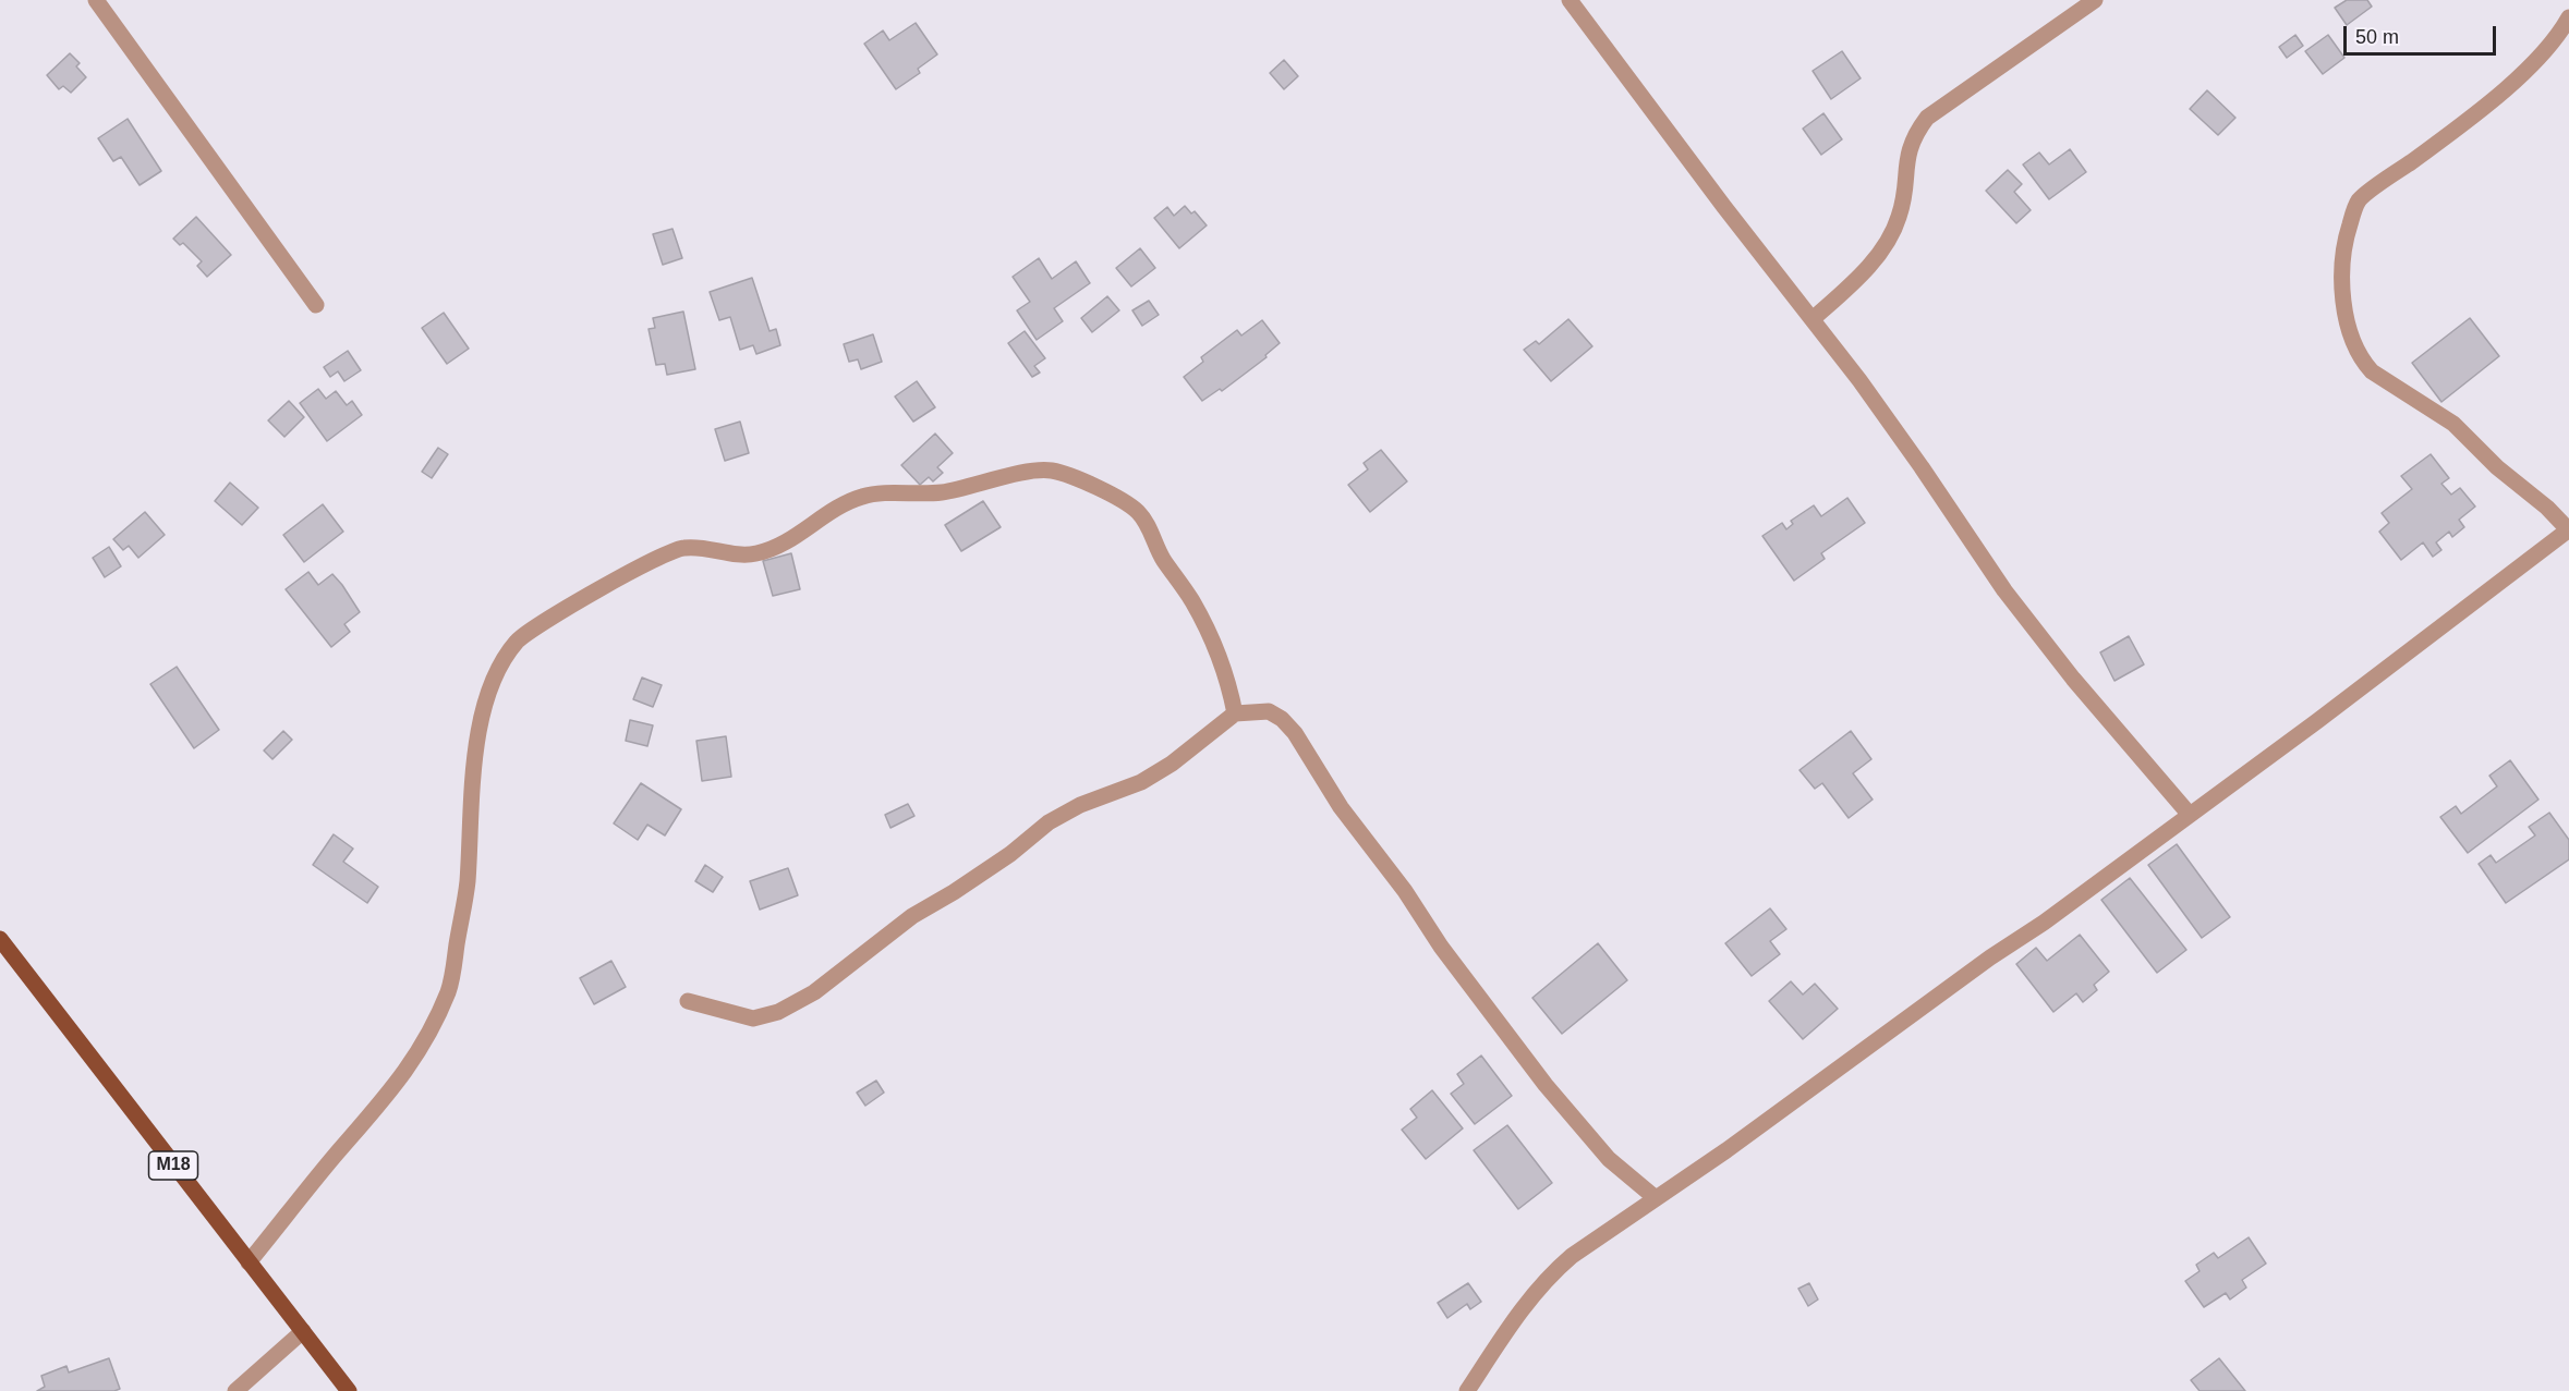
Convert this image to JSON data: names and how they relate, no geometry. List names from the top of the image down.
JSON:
{
  "streets": {
    "main road": ["M18"]
  },
  "scale_bar": "50 m"
}
